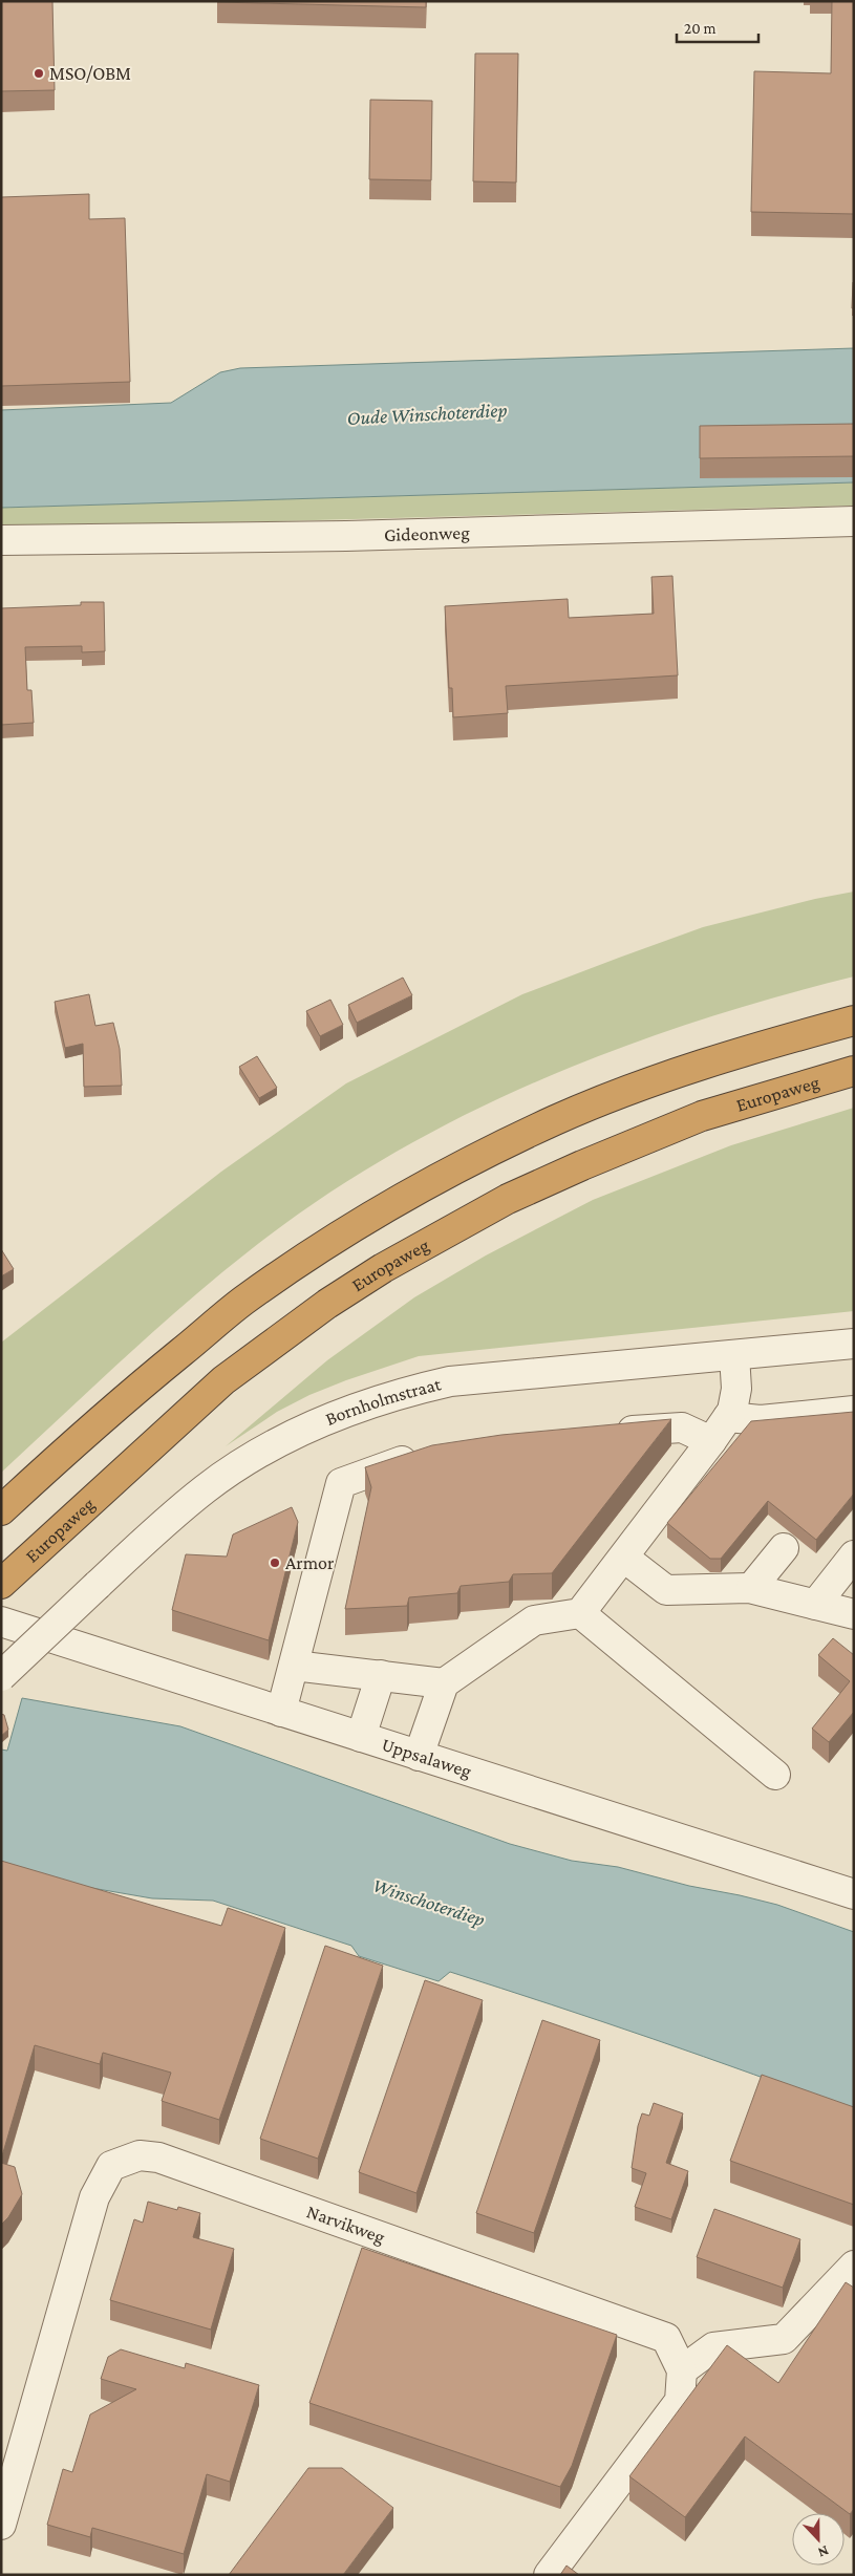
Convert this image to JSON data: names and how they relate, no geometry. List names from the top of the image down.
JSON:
{
  "streets": {
    "highway": ["Europaweg"],
    "street": [
      "Gideonweg",
      "Bornholmstraat",
      "Uppsalaweg",
      "Narvikweg"
    ]
  },
  "water": ["Oude Winschoterdiep", "Winschoterdiep"],
  "places": ["MSO/OBM", "Armor"],
  "scale_bar": "20 m",
  "north": "bottom"
}
